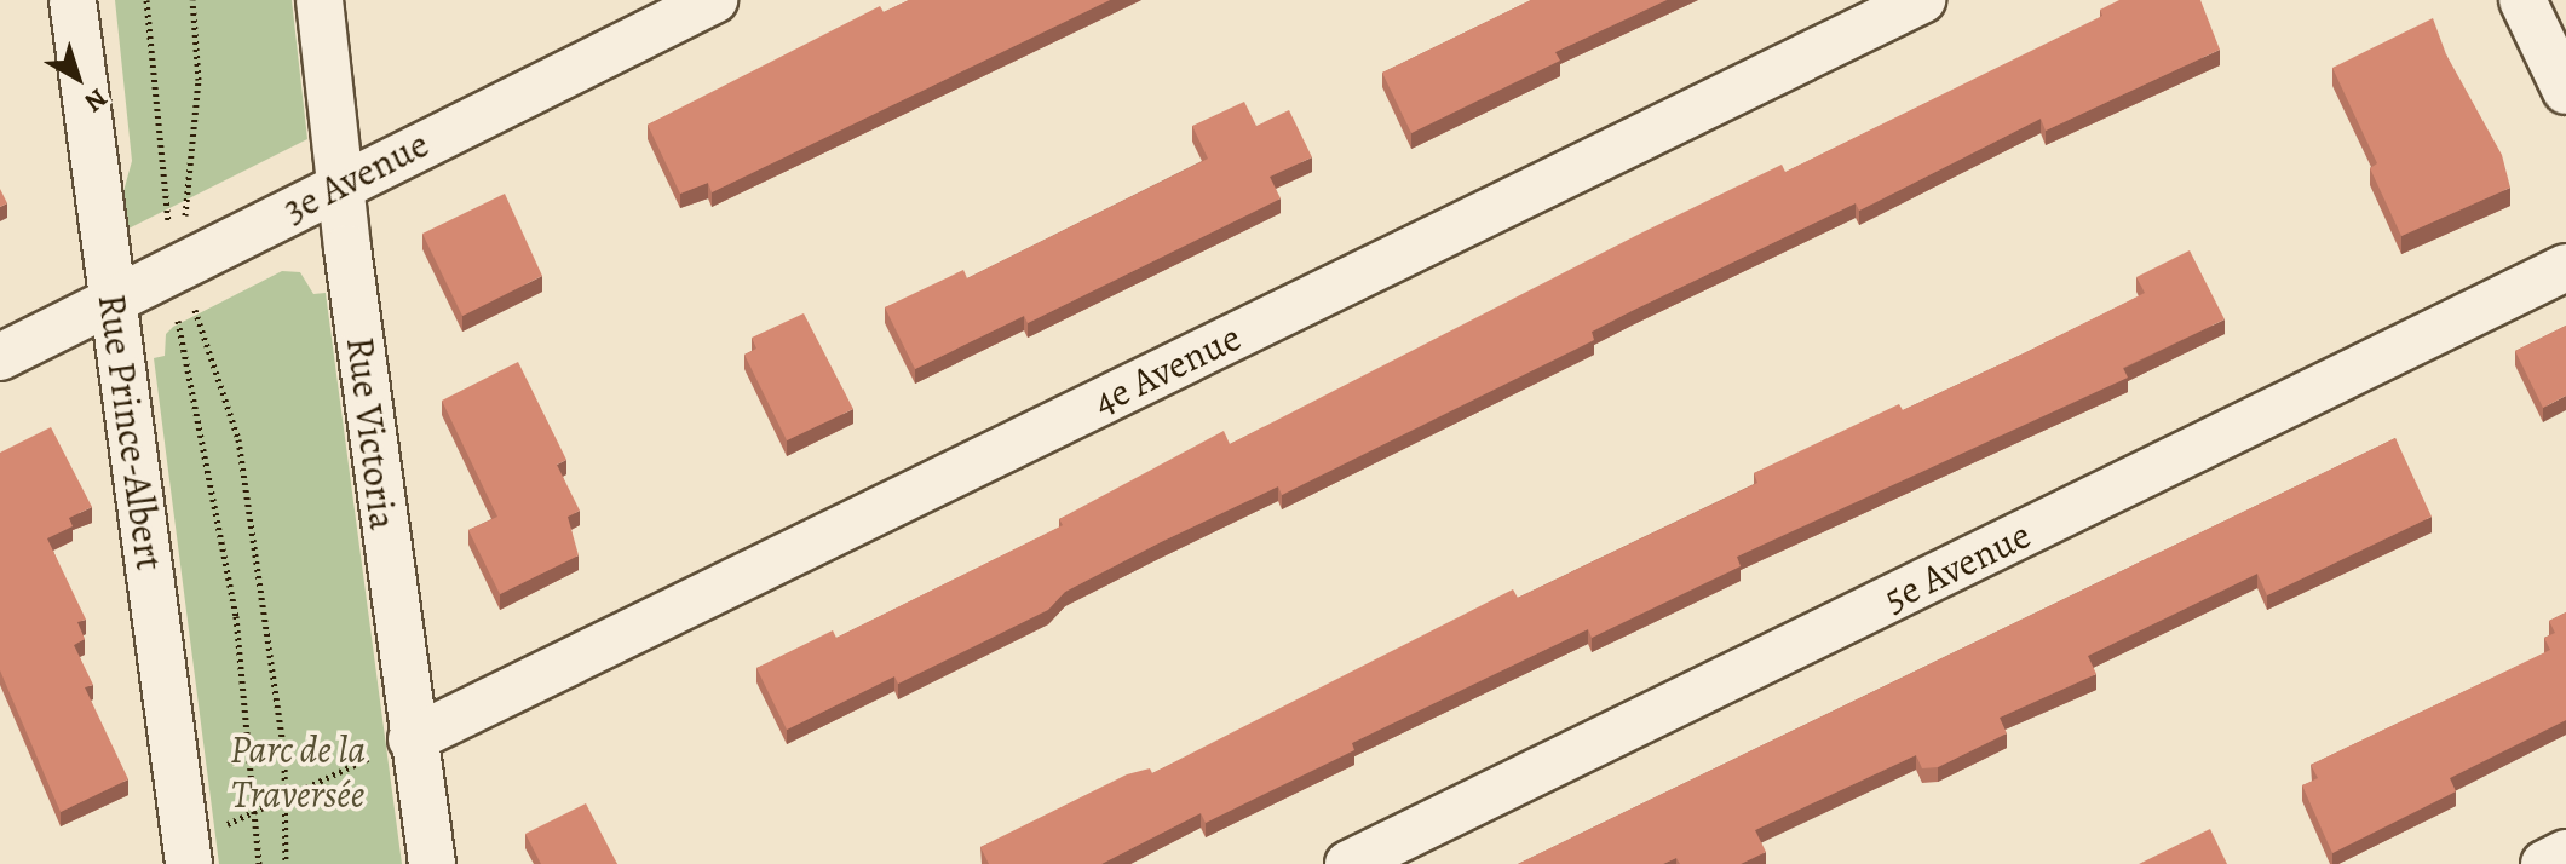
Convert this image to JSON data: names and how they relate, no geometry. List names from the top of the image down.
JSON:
{
  "streets": {
    "street": [
      "3e Avenue",
      "4e Avenue",
      "Rue Prince-Albert",
      "Rue Victoria",
      "5e Avenue"
    ]
  },
  "crossings": [
    ["3e Avenue", "Rue Prince-Albert"],
    ["3e Avenue", "Rue Victoria"],
    ["4e Avenue", "Rue Victoria"]
  ],
  "parks": ["Parc de la Traversée"],
  "north": "bottom right"
}
